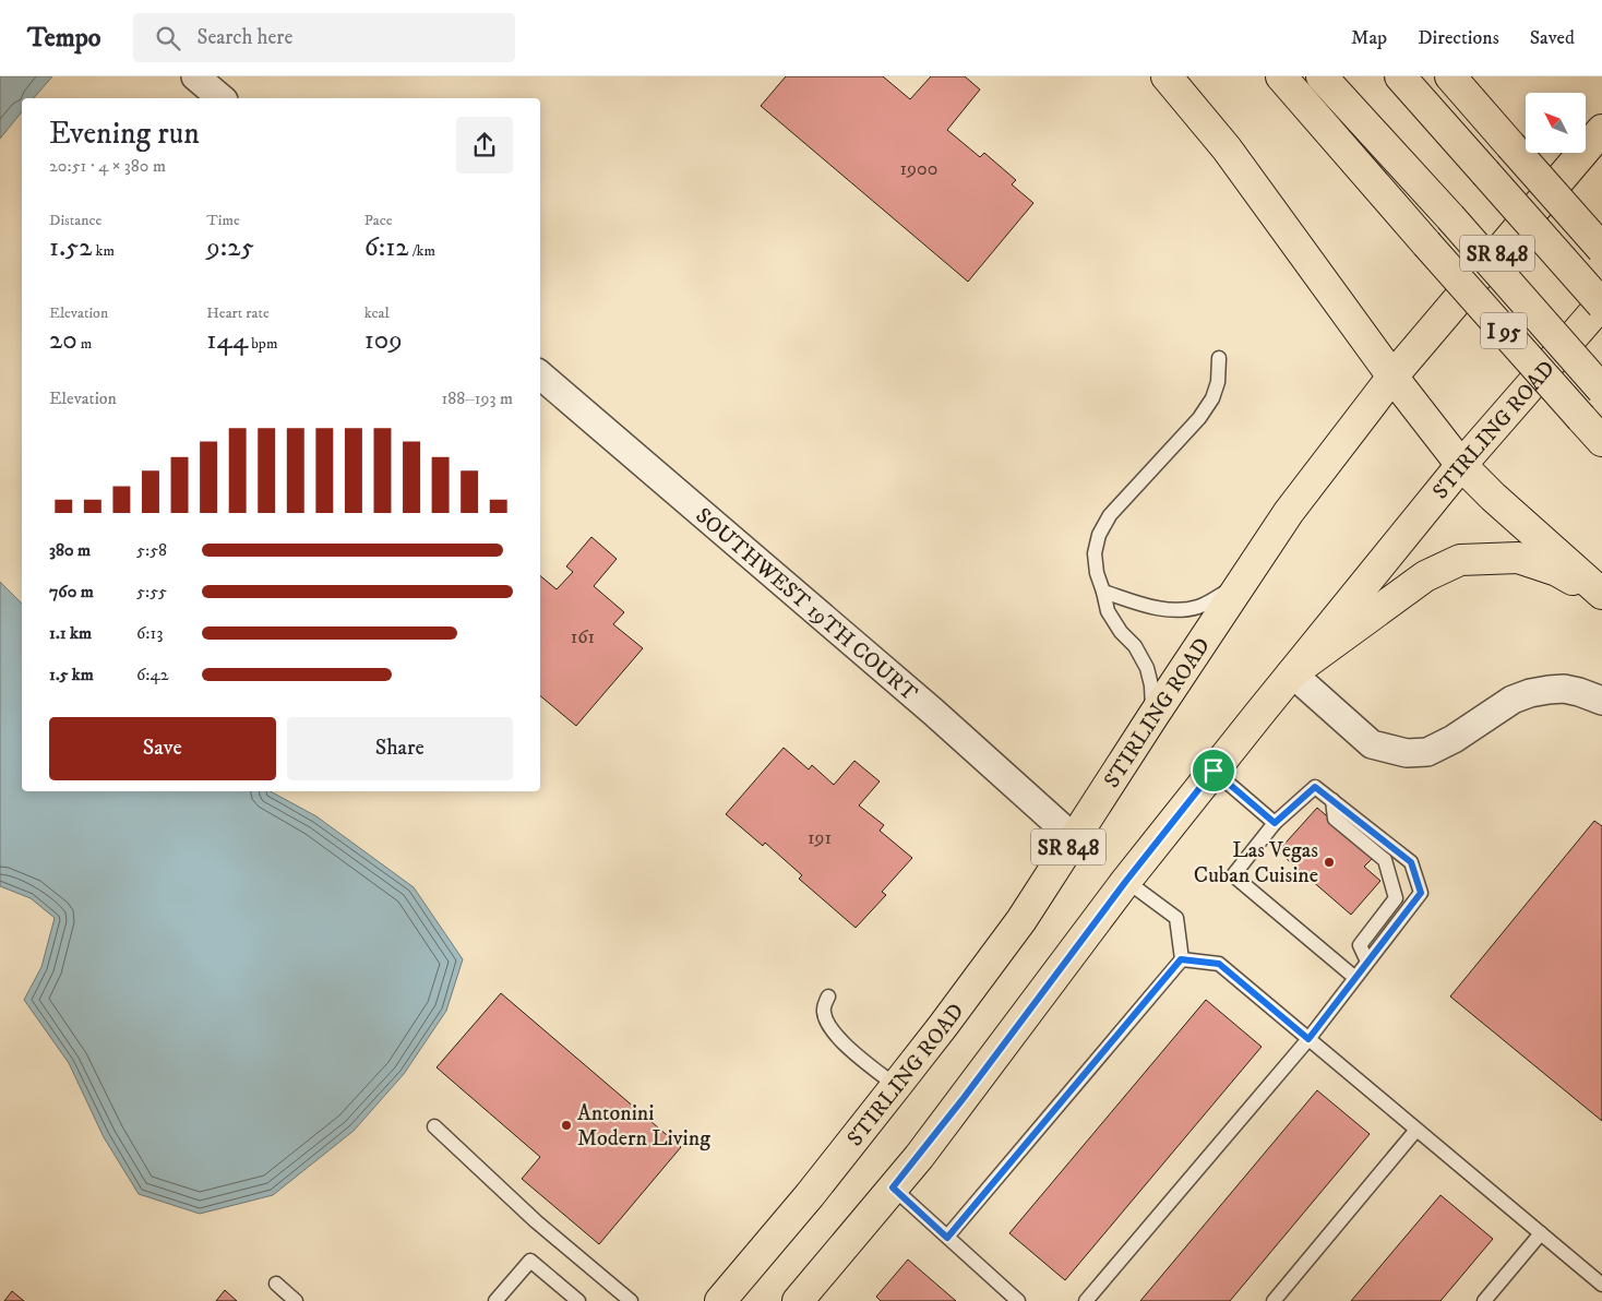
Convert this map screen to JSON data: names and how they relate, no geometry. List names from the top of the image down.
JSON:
{
  "streets": {
    "main road": ["SR 848", "I 95", "STIRLING ROAD"],
    "street": ["SOUTHWEST 19TH COURT"]
  },
  "crossings": [
    ["STIRLING ROAD", "SOUTHWEST 19TH COURT"]
  ],
  "places": ["Las Vegas Cuban Cuisine", "Antonini Modern Living"],
  "house_numbers": ["1900", "161", "191"],
  "north": "top left",
  "page": {
    "header": "Tempo",
    "search": "Search here",
    "nav": ["Map", "Directions", "Saved"],
    "heading": ["Evening run", "20:51 · 4 × 380 m"],
    "stats": [
      ["Distance", "1.52 km"],
      ["Time", "9:25"],
      ["Pace", "6:12 /km"],
      ["Elevation", "20 m"],
      ["Heart rate", "144 bpm"],
      ["kcal", "109"]
    ],
    "chart": ["Elevation", "188–193 m"],
    "list": [
      {
        "name": "380 m",
        "note": "5:58"
      },
      {
        "name": "760 m",
        "note": "5:55"
      },
      {
        "name": "1.1 km",
        "note": "6:13"
      },
      {
        "name": "1.5 km",
        "note": "6:42"
      }
    ],
    "buttons": ["Save", "Share"]
  }
}
